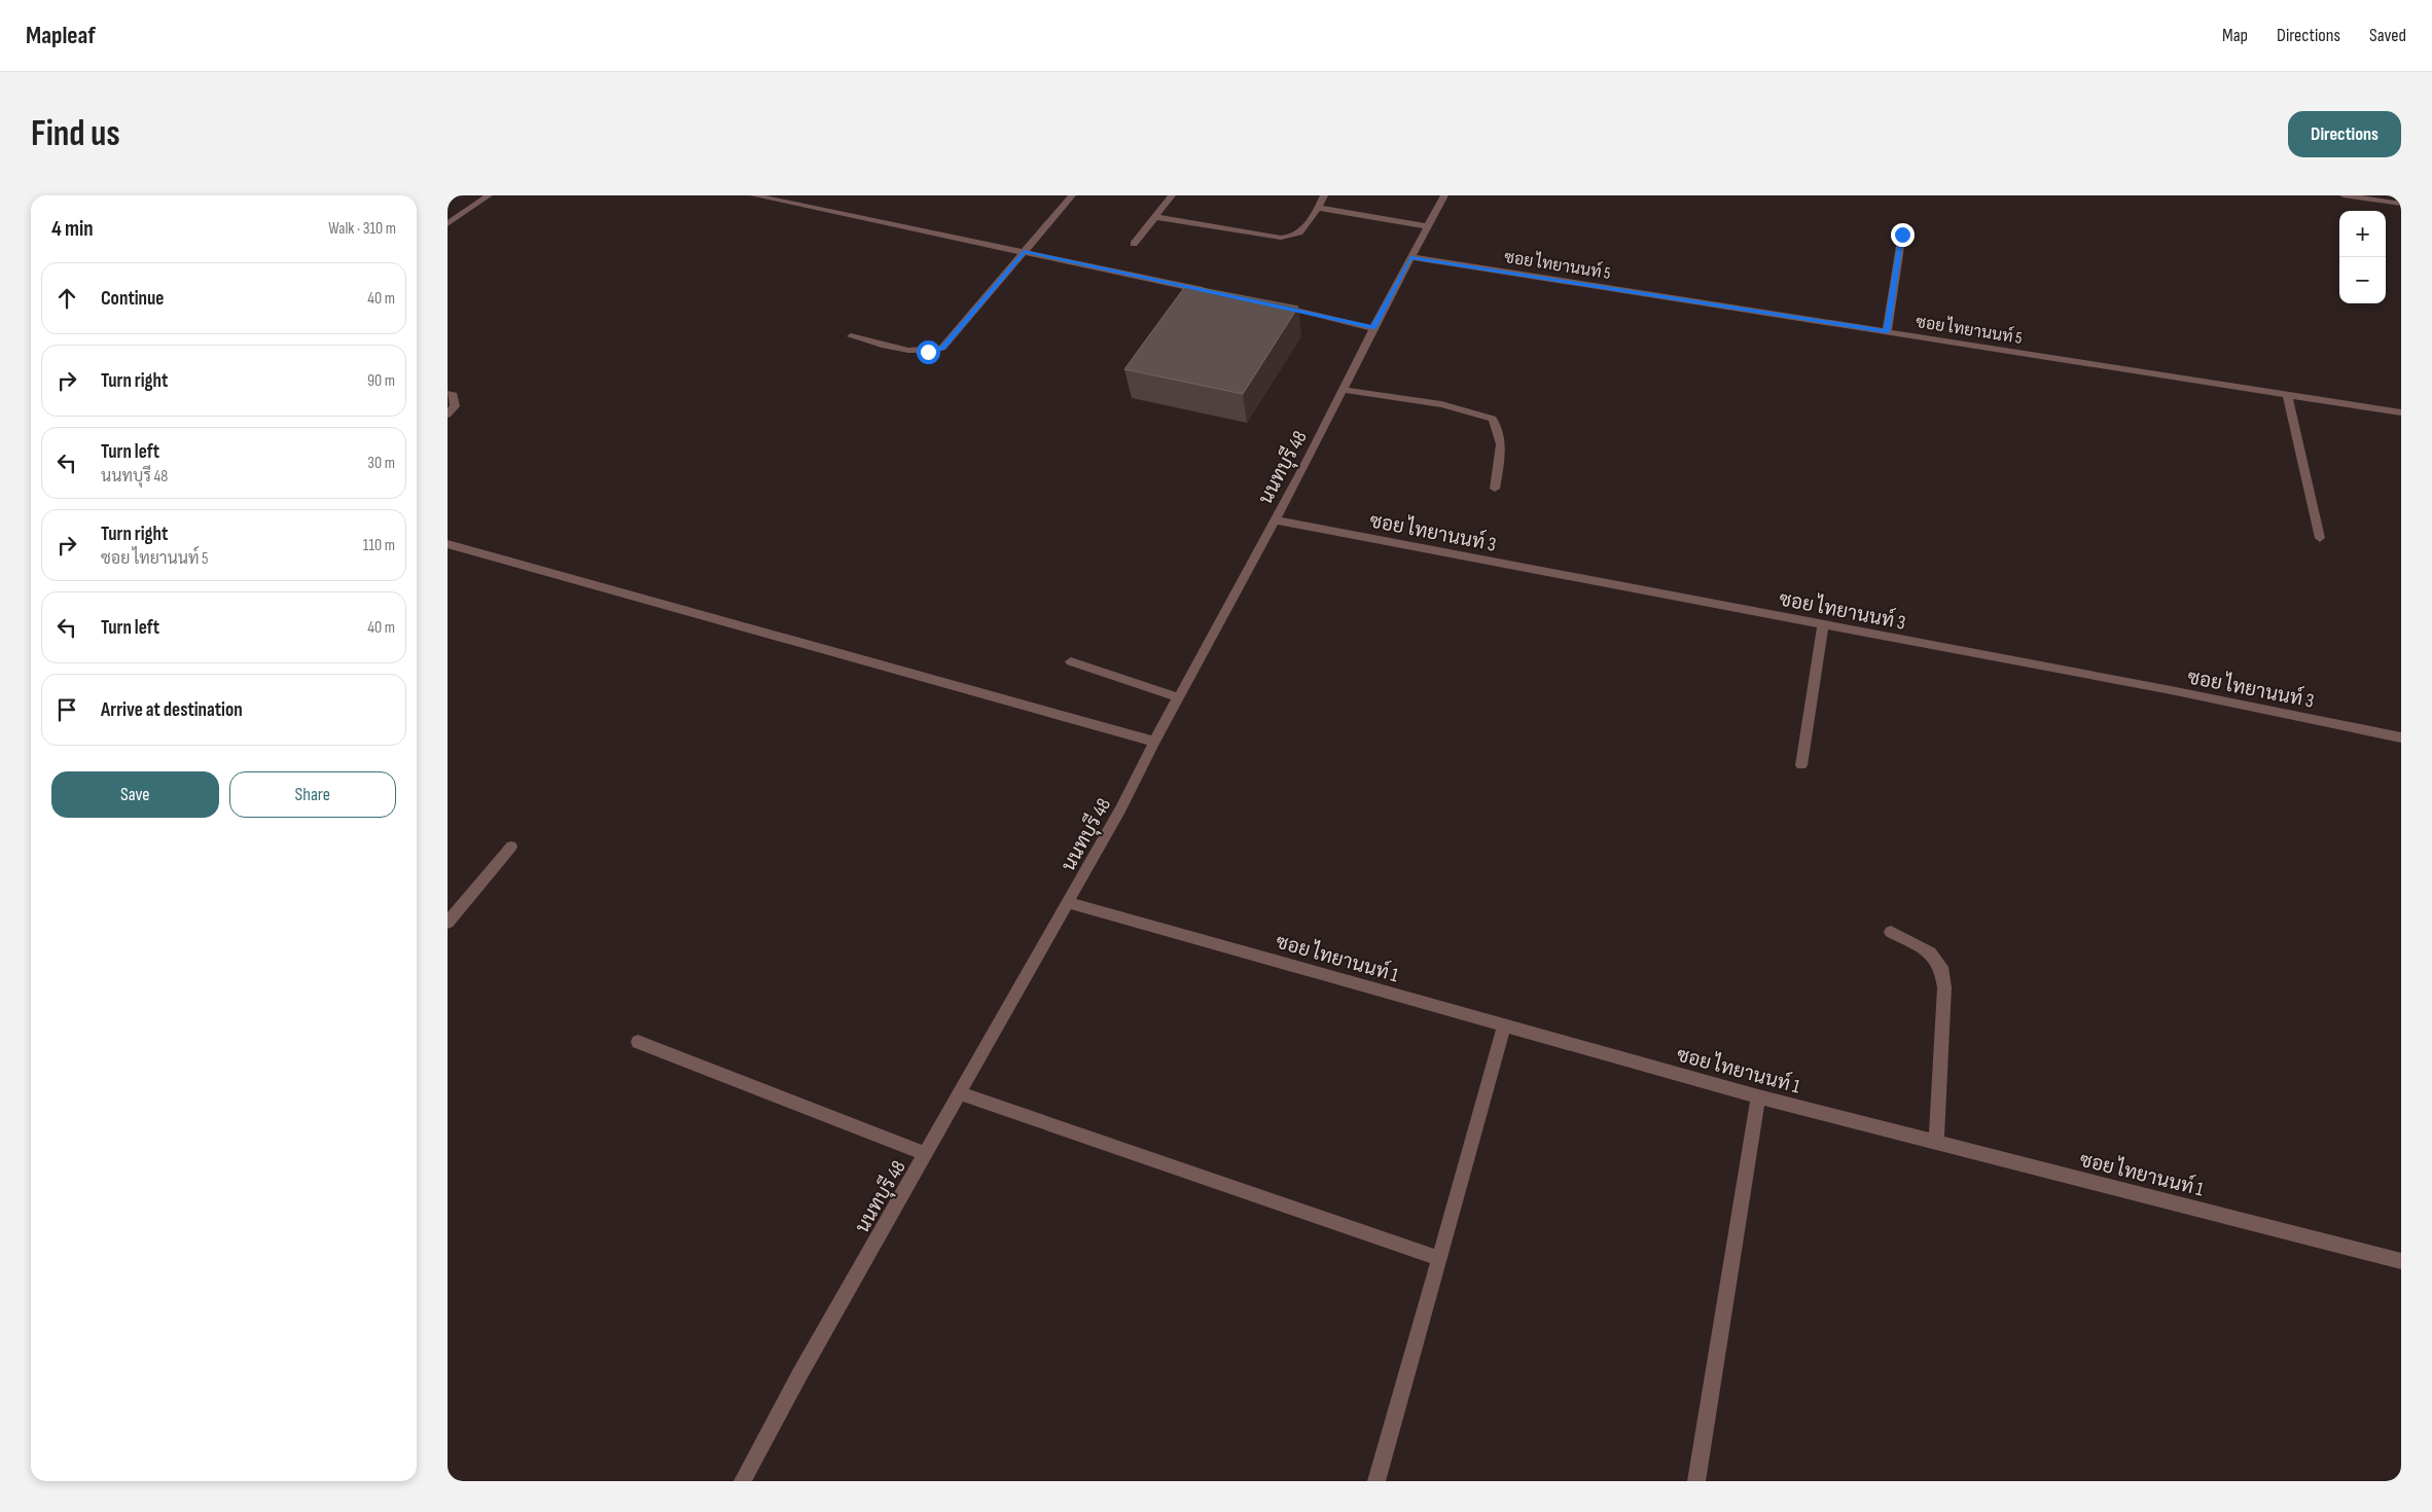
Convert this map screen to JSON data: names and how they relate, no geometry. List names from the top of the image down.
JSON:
{
  "streets": {
    "street": [
      "ซอย ไทยานนท์ 5",
      "นนทบุรี 48",
      "ซอย ไทยานนท์ 3",
      "ซอย ไทยานนท์ 1"
    ]
  },
  "crossings": [
    ["ซอย ไทยานนท์ 5", "นนทบุรี 48"],
    ["นนทบุรี 48", "ซอย ไทยานนท์ 3"],
    ["นนทบุรี 48", "ซอย ไทยานนท์ 1"]
  ],
  "page": {
    "header": "Mapleaf",
    "nav": ["Map", "Directions", "Saved"],
    "buttons": [
      "Directions",
      ["Save", "Share"]
    ],
    "title": "Find us",
    "heading": ["4 min", "Walk · 310 m"],
    "map_buttons": ["+", "−"],
    "list": [
      ["Continue", "40 m"],
      ["Turn right", "90 m"],
      ["Turn left", "นนทบุรี 48", "30 m"],
      ["Turn right", "ซอย ไทยานนท์ 5", "110 m"],
      ["Turn left", "40 m"],
      "Arrive at destination"
    ]
  }
}
